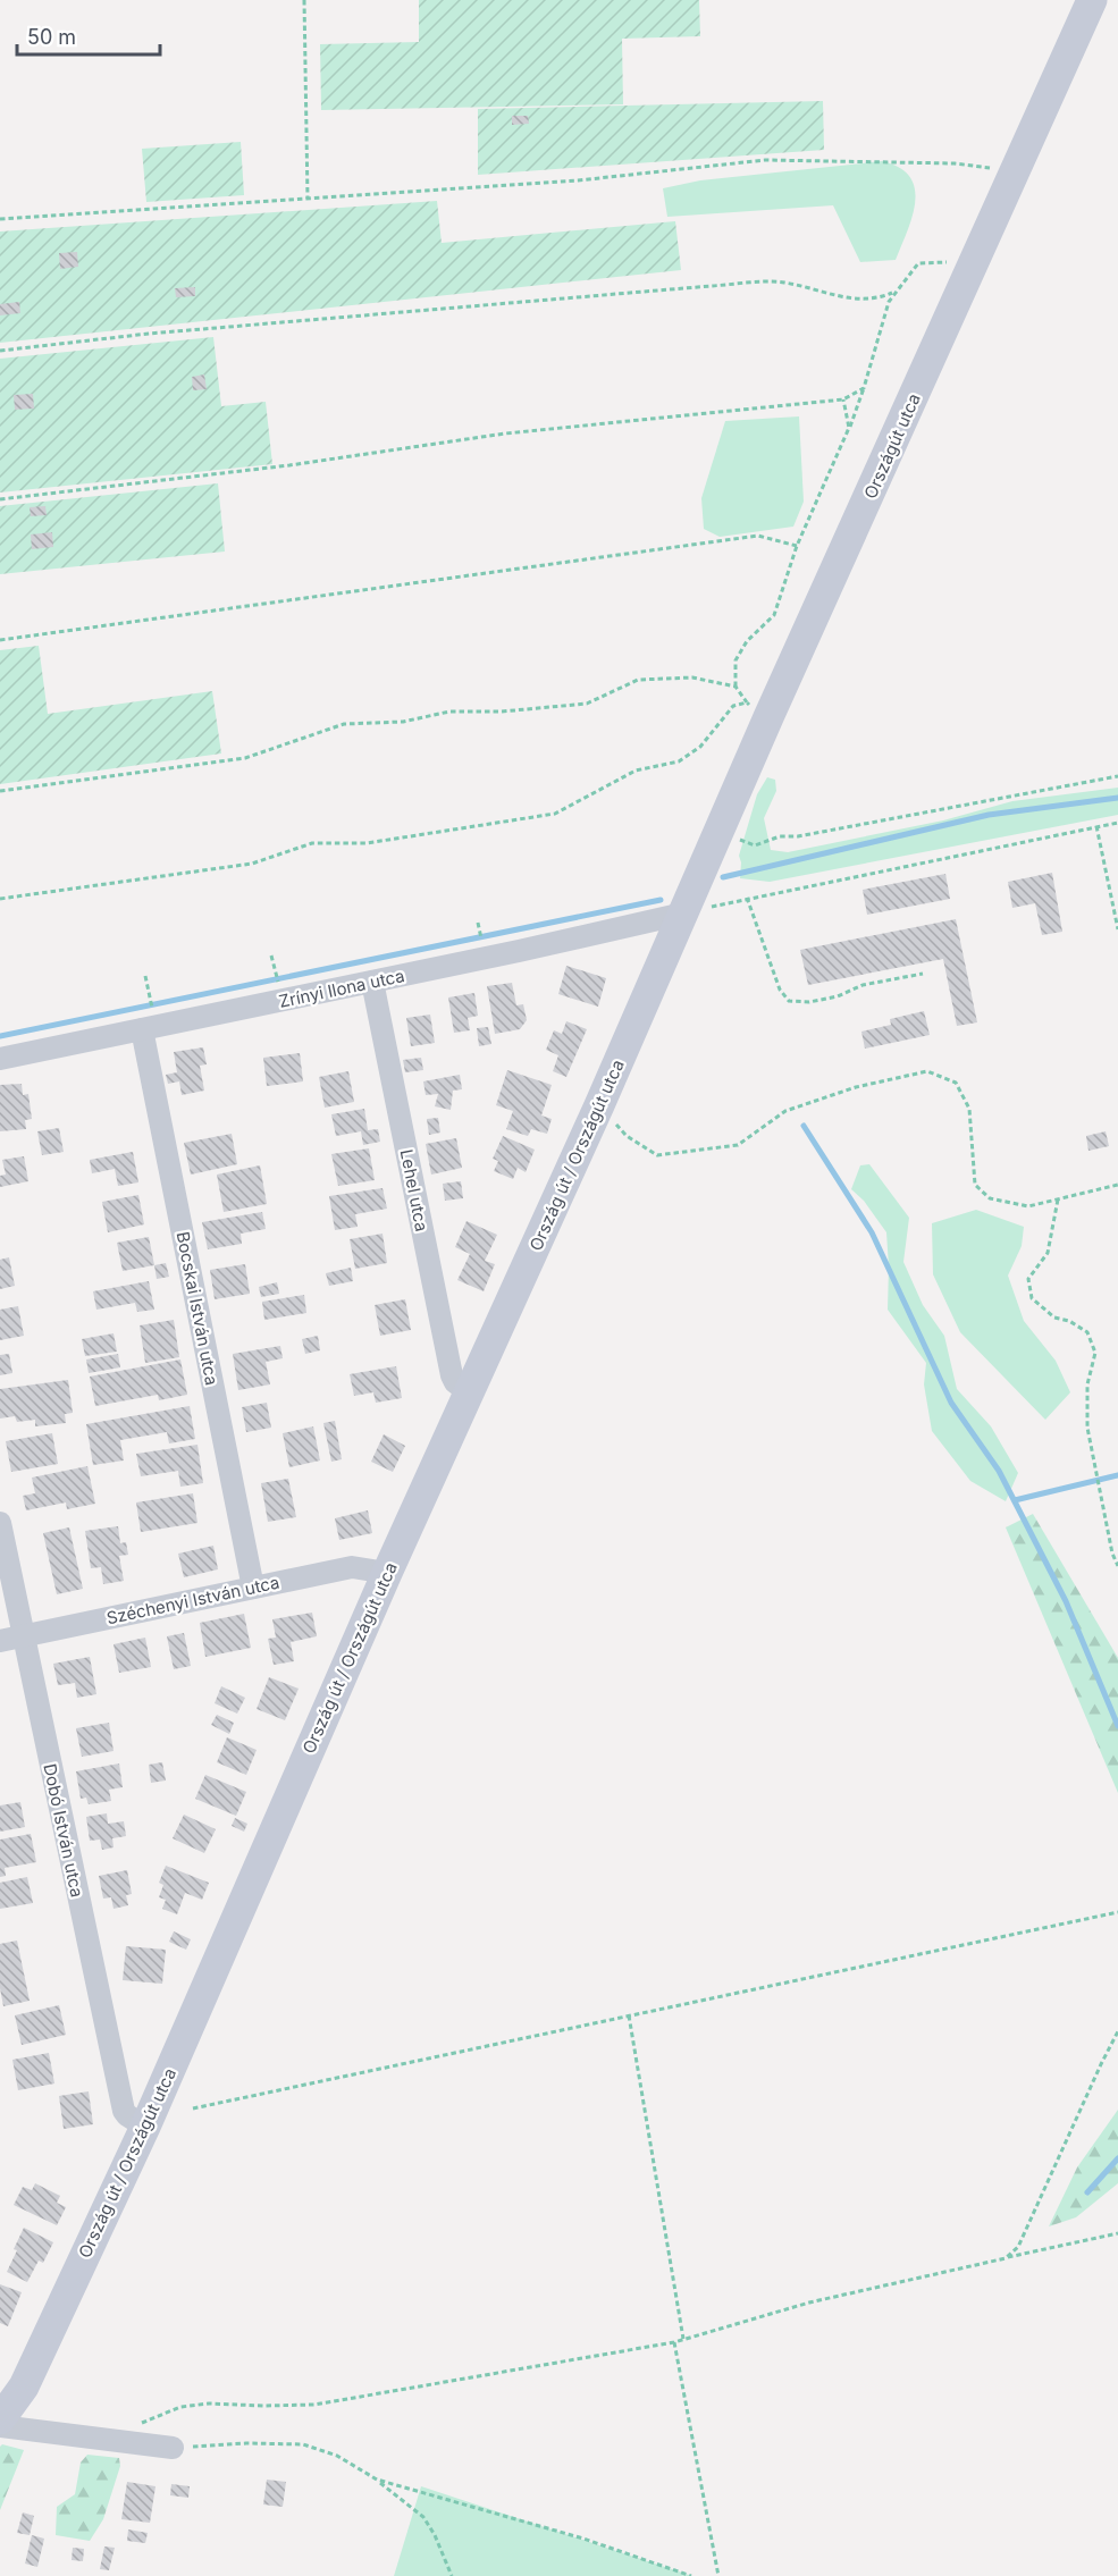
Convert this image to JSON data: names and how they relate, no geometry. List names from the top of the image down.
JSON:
{
  "streets": {
    "main road": ["Országút utca", "Ország út / Országút utca"],
    "street": [
      "Zrínyi Ilona utca",
      "Lehel utca",
      "Bocskai István utca",
      "Széchenyi István utca",
      "Dobó István utca"
    ]
  },
  "crossings": [
    ["Országút utca", "Zrínyi Ilona utca"],
    ["Országút utca", "Ország út / Országút utca"],
    ["Zrínyi Ilona utca", "Ország út / Országút utca"],
    ["Zrínyi Ilona utca", "Lehel utca"],
    ["Zrínyi Ilona utca", "Bocskai István utca"],
    ["Ország út / Országút utca", "Lehel utca"],
    ["Ország út / Országút utca", "Széchenyi István utca"],
    ["Ország út / Országút utca", "Dobó István utca"],
    ["Bocskai István utca", "Széchenyi István utca"],
    ["Széchenyi István utca", "Dobó István utca"]
  ],
  "scale_bar": "50 m"
}
